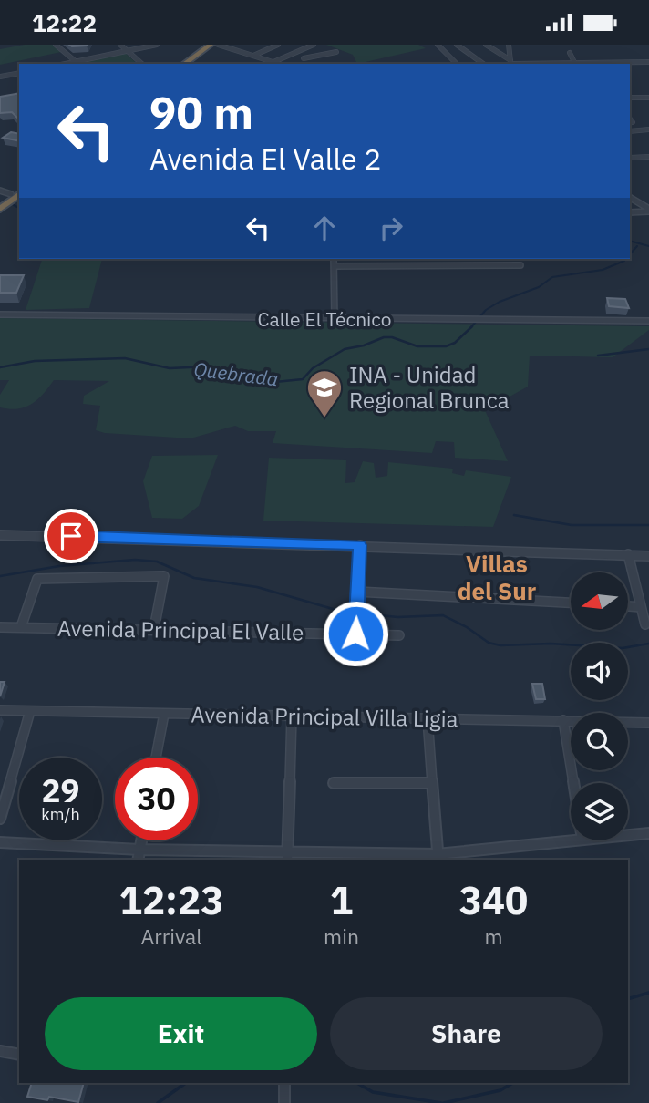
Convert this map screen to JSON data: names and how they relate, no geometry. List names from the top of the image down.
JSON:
{
  "streets": {
    "street": ["Calle El Técnico", "Avenida Principal El Valle", "Avenida Principal Villa Ligia"]
  },
  "districts": ["Villas del Sur"],
  "water": ["Quebrada"],
  "places": {
    "school or university": ["INA - Unidad Regional Brunca"]
  },
  "north": "left",
  "page": {
    "status": "12:22",
    "turn": ["90 m", "Avenida El Valle 2"],
    "speed": "29 km/h",
    "limit": "30",
    "eta": [
      "12:23",
      "Arrival",
      "1",
      "min",
      "340",
      "m"
    ],
    "buttons": ["Exit", "Share"]
  }
}
